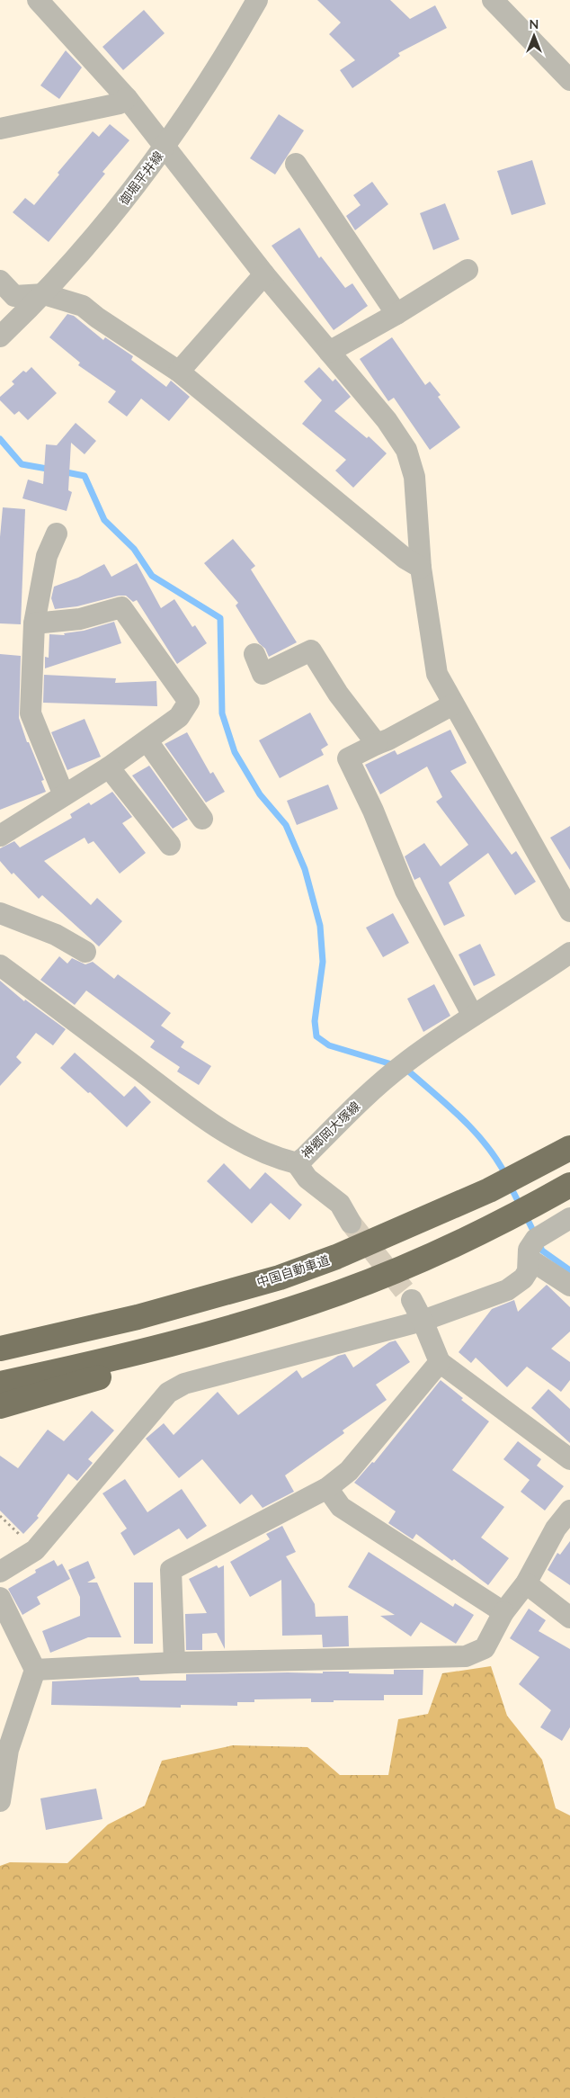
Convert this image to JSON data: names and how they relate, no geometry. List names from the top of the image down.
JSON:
{
  "streets": {
    "highway": ["中国自動車道"],
    "street": ["御堀平井線", "神郷岡大塚線"]
  },
  "north": "top"
}
